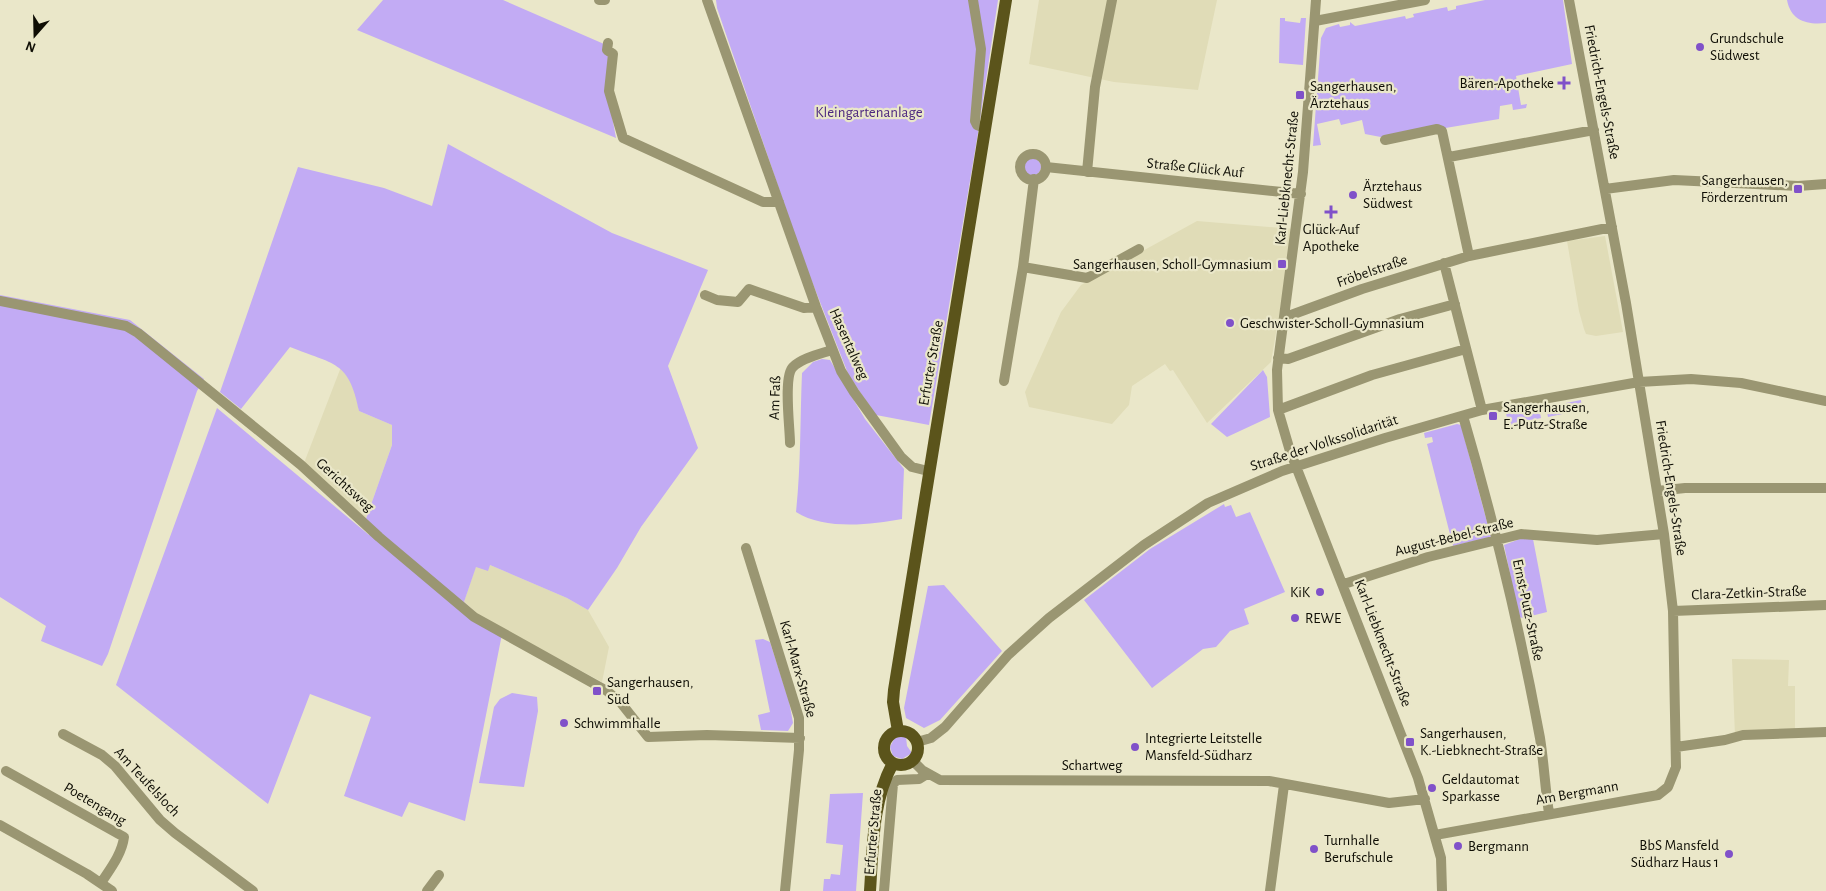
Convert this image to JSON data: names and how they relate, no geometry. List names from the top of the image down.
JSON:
{
  "streets": {
    "main road": ["Erfurter Straße"],
    "street": [
      "Friedrich-Engels-Straße",
      "Straße Glück Auf",
      "Karl-Liebknecht-Straße",
      "Fröbelstraße",
      "Hasentalweg",
      "Am Faß",
      "Straße der Volkssolidarität",
      "Gerichtsweg",
      "August-Bebel-Straße",
      "Clara-Zetkin-Straße",
      "Ernst-Putz-Straße",
      "Karl-Marx-Straße",
      "Schartweg",
      "Am Teufelsloch",
      "Am Bergmann",
      "Poetengang"
    ]
  },
  "crossings": [
    ["Friedrich-Engels-Straße", "Fröbelstraße"],
    ["Friedrich-Engels-Straße", "Straße der Volkssolidarität"],
    ["Friedrich-Engels-Straße", "August-Bebel-Straße"],
    ["Friedrich-Engels-Straße", "Clara-Zetkin-Straße"],
    ["Friedrich-Engels-Straße", "Am Bergmann"],
    ["Straße Glück Auf", "Karl-Liebknecht-Straße"],
    ["Karl-Liebknecht-Straße", "Fröbelstraße"],
    ["Karl-Liebknecht-Straße", "Straße der Volkssolidarität"],
    ["Karl-Liebknecht-Straße", "August-Bebel-Straße"],
    ["Karl-Liebknecht-Straße", "Schartweg"],
    ["Karl-Liebknecht-Straße", "Am Bergmann"],
    ["Hasentalweg", "Erfurter Straße"],
    ["Hasentalweg", "Am Faß"],
    ["Erfurter Straße", "Straße der Volkssolidarität"],
    ["Erfurter Straße", "Schartweg"],
    ["Straße der Volkssolidarität", "Ernst-Putz-Straße"],
    ["Straße der Volkssolidarität", "Schartweg"],
    ["Gerichtsweg", "Karl-Marx-Straße"],
    ["August-Bebel-Straße", "Ernst-Putz-Straße"],
    ["Ernst-Putz-Straße", "Am Bergmann"]
  ],
  "parks": ["Kleingartenanlage"],
  "places": {
    "other": [
      "Grundschule Südwest",
      "Ärztehaus Südwest",
      "Geschwister-Scholl-Gymnasium",
      "KiK",
      "REWE",
      "Schwimmhalle",
      "Integrierte Leitstelle Mansfeld-Südharz",
      "Geldautomat Sparkasse",
      "Bergmann",
      "Turnhalle Berufschule",
      "BbS Mansfeld Südharz Haus 1"
    ],
    "health": ["Bären-Apotheke", "Glück-Auf Apotheke"],
    "transit": [
      "Sangerhausen, Ärztehaus",
      "Sangerhausen, Förderzentrum",
      "Sangerhausen, Scholl-Gymnasium",
      "Sangerhausen, E.-Putz-Straße",
      "Sangerhausen, Süd",
      "Sangerhausen, K.-Liebknecht-Straße"
    ]
  },
  "north": "bottom"
}
